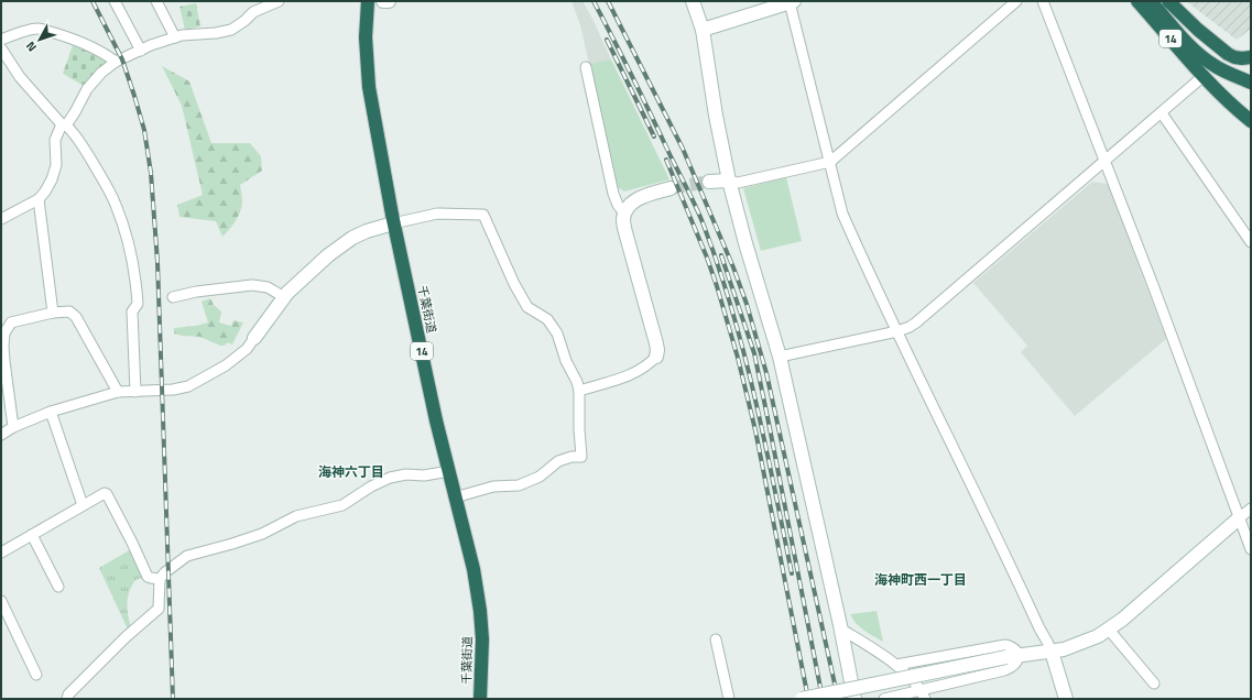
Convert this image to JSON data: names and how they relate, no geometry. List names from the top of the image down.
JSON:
{
  "streets": {
    "highway": ["14", "千葉街道"]
  },
  "districts": ["海神六丁目", "海神町西一丁目"],
  "north": "bottom left"
}
